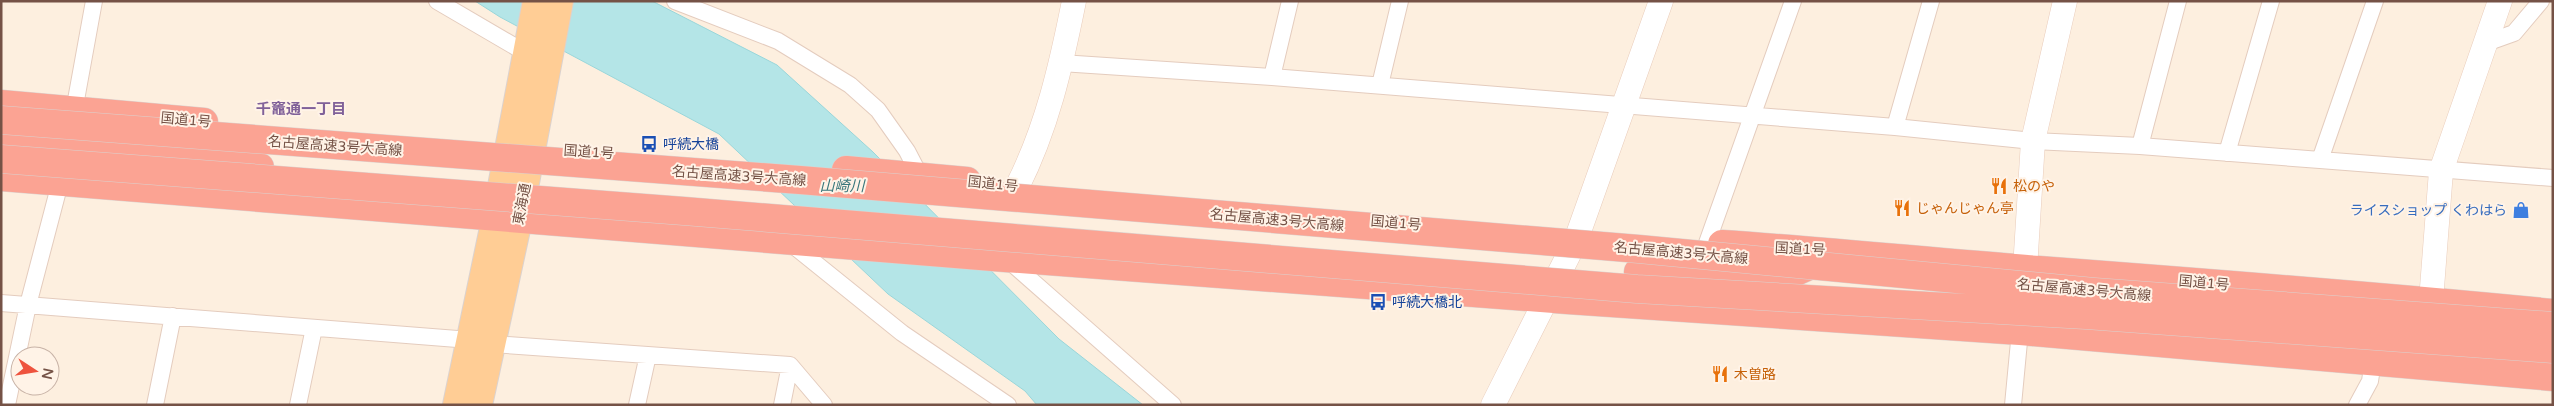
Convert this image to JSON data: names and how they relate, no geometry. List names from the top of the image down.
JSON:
{
  "streets": {
    "highway": ["国道1号", "名古屋高速3号大高線"],
    "main road": ["東海通"]
  },
  "crossings": [
    ["国道1号", "東海通"]
  ],
  "districts": ["千竈通一丁目"],
  "water": ["山崎川"],
  "places": {
    "bus stop": ["呼続大橋", "呼続大橋北"],
    "restaurant": ["松のや", "じゃんじゃん亭", "木曽路"],
    "shop": ["ライスショップ くわはら"]
  },
  "north": "right"
}
